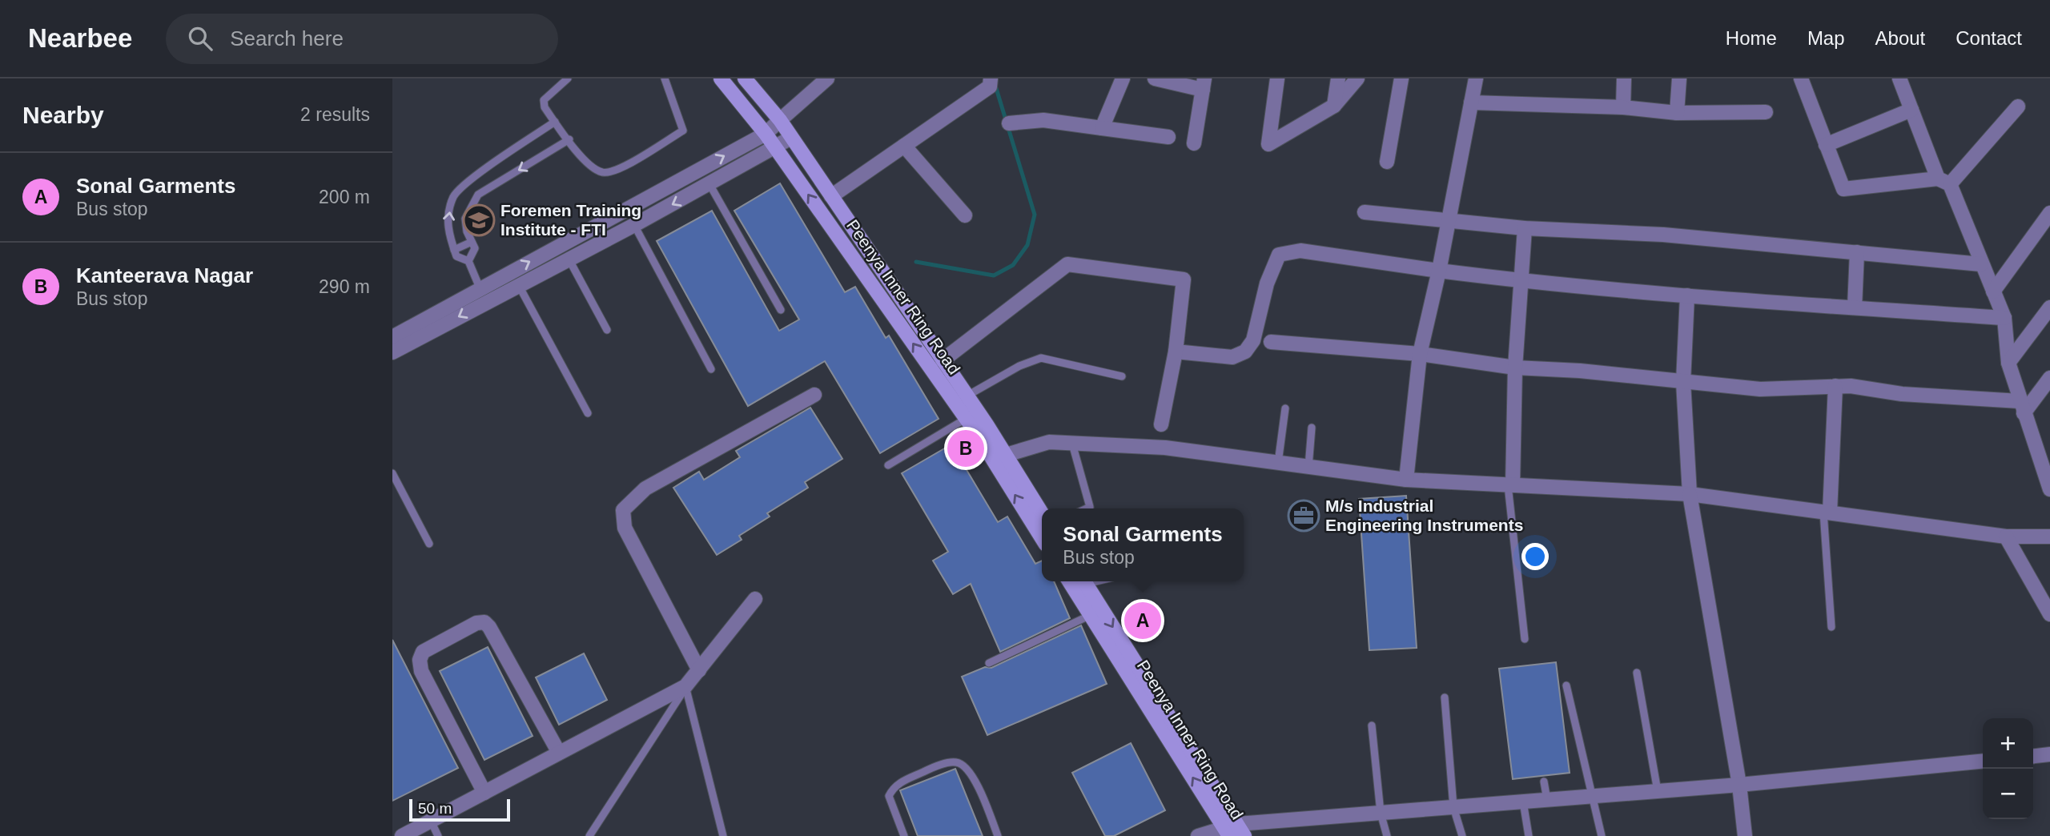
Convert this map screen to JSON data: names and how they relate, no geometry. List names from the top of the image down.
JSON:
{
  "streets": {
    "main road": ["Peenya Inner Ring Road"]
  },
  "places": {
    "school or university": ["Foremen Training Institute - FTI"],
    "office": ["M/s Industrial Engineering Instruments"]
  },
  "scale_bar": "50 m",
  "page": {
    "header": "Nearbee",
    "search": "Search here",
    "nav": [
      "Home",
      "Map",
      "About",
      "Contact"
    ],
    "heading": ["Nearby", "2 results"],
    "list": [
      {
        "mark": "A",
        "name": "Sonal Garments",
        "note": "Bus stop",
        "value": "200 m"
      },
      {
        "mark": "B",
        "name": "Kanteerava Nagar",
        "note": "Bus stop",
        "value": "290 m"
      }
    ],
    "pins": ["B", "A"],
    "popup": ["Sonal Garments", "Bus stop"],
    "map_buttons": ["+", "−"],
    "scale": "50 m"
  }
}
